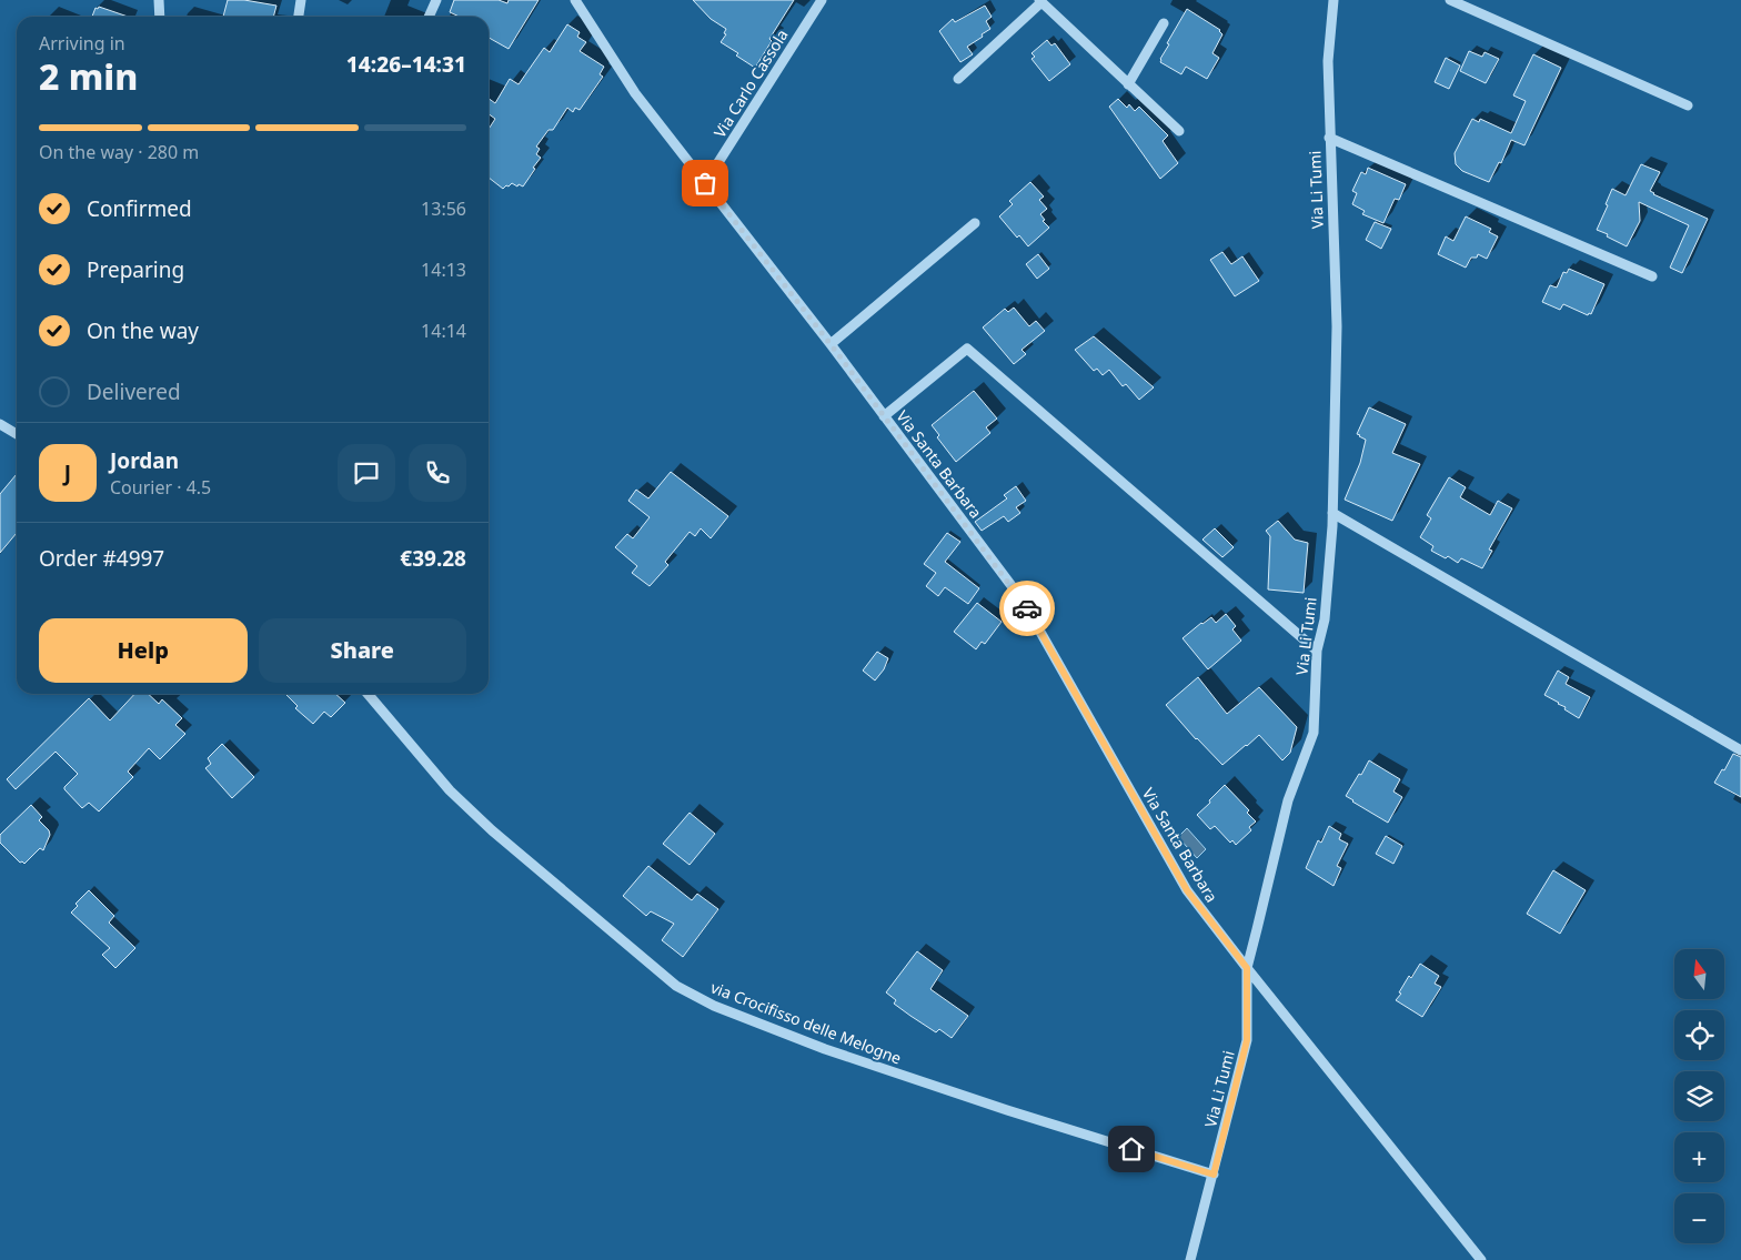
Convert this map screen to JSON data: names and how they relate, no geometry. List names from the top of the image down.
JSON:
{
  "streets": {
    "street": [
      "Via Carlo Cassola",
      "Via Li Tumi",
      "Via Santa Barbara",
      "via Crocifisso delle Melogne"
    ]
  },
  "crossings": [
    ["Via Carlo Cassola", "Via Santa Barbara"],
    ["Via Li Tumi", "Via Santa Barbara"],
    ["Via Li Tumi", "via Crocifisso delle Melogne"]
  ],
  "north": "top",
  "page": {
    "heading": ["2 min", "Arriving in", "14:26–14:31"],
    "panel": [
      "Jordan",
      "Courier · 4.5",
      "Order #4997",
      "€39.28"
    ],
    "bar": "On the way · 280 m",
    "list": [
      ["Confirmed", "13:56"],
      ["Preparing", "14:13"],
      ["On the way", "14:14"],
      "Delivered"
    ],
    "round": "J",
    "buttons": ["Help", "Share"],
    "map_buttons": ["+", "−"]
  }
}
